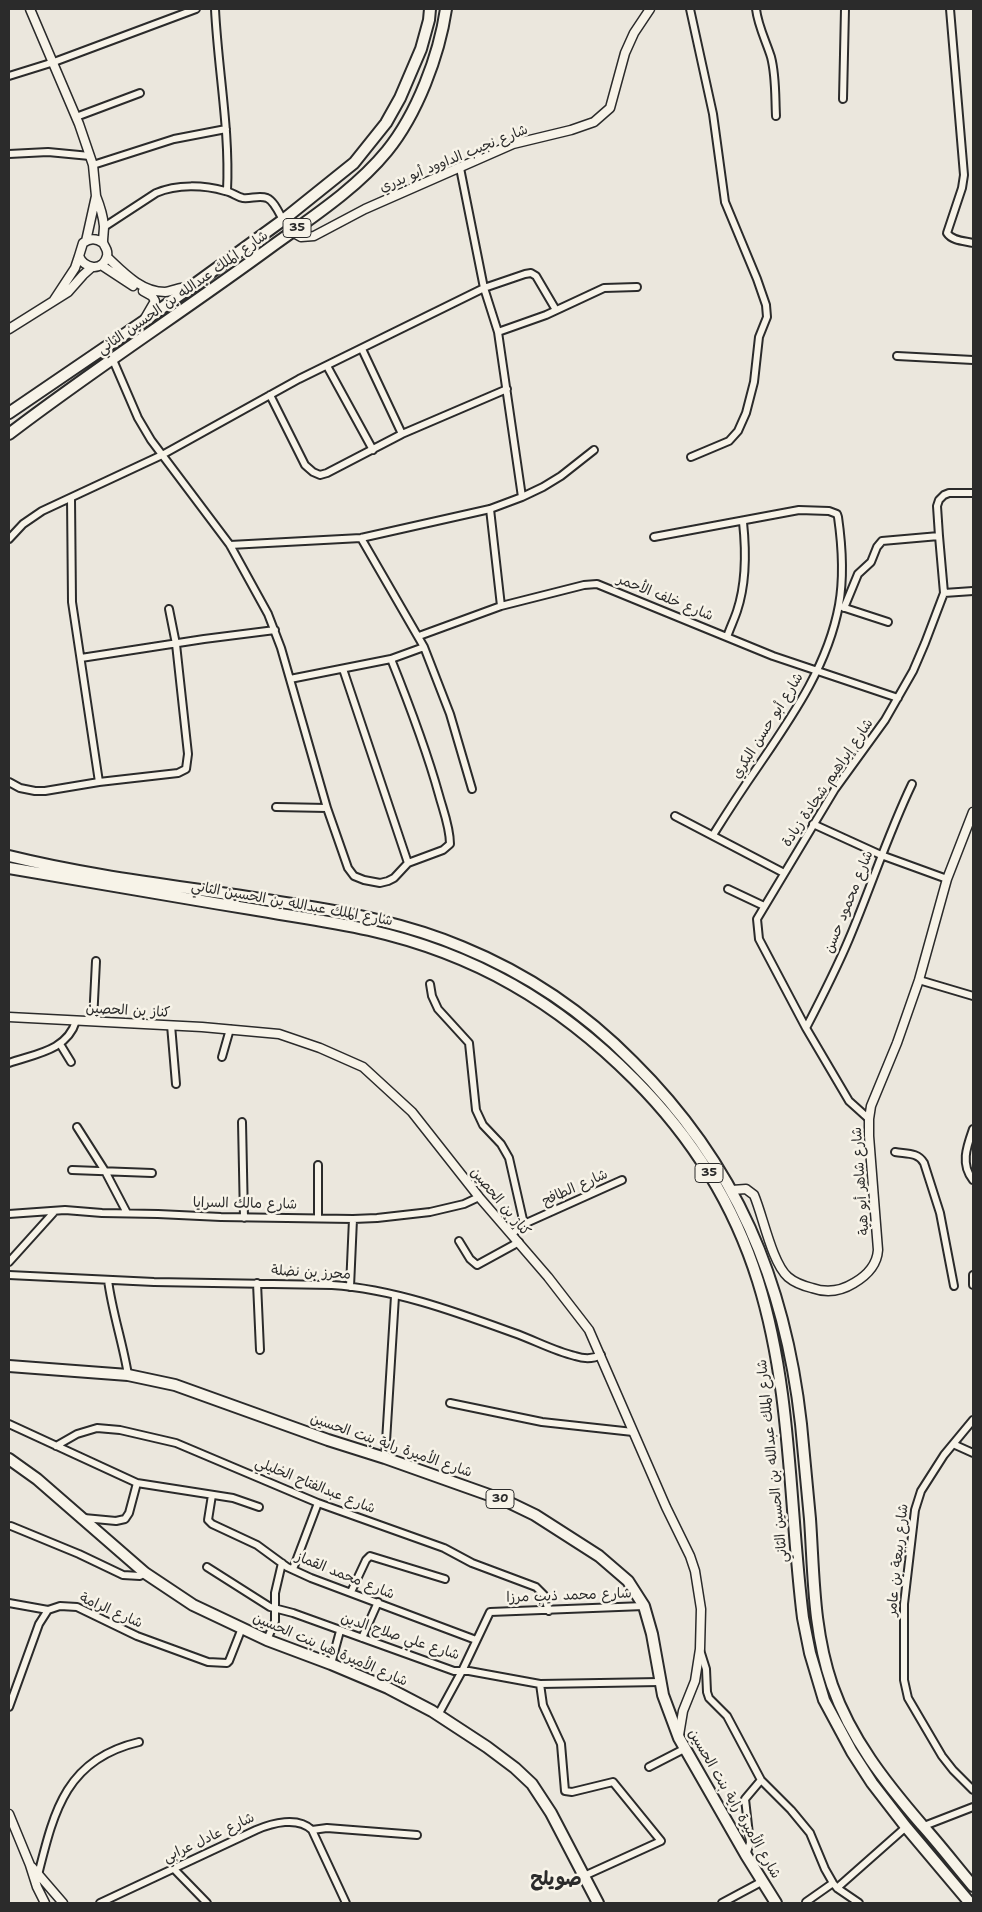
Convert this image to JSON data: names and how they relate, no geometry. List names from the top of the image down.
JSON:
{
  "streets": {
    "main road": [
      "35",
      "شارع الملك عبدالله بن الحسين الثاني",
      "شارع الأميرة راية بنت الحسين",
      "30",
      "شارع الأميرة هيا بنت الحسين"
    ],
    "street": [
      "شارع نجيب الداوود أبو بدري",
      "شارع خلف الأحمر",
      "شارع أبو حسن البكري",
      "شارع إبراهيم شحادة زيادة",
      "شارع محمود حسن",
      "كناز بن الحصين",
      "شارع شاهر أبو هية",
      "شارع الطافح",
      "شارع مالك السرايا",
      "محرز بن نضلة",
      "شارع عبدالفتاح الخليلي",
      "شارع ربيعة بن عامر",
      "شارع محمد القماز",
      "شارع محمد ذيب مرزا",
      "شارع الرامة",
      "شارع علي صلاح الدين",
      "شارع عادل عرابي"
    ]
  },
  "crossings": [
    ["شارع نجيب الداوود أبو بدري", "شارع الملك عبدالله بن الحسين الثاني"],
    ["شارع الملك عبدالله بن الحسين الثاني", "شارع شاهر أبو هية"],
    ["شارع خلف الأحمر", "شارع أبو حسن البكري"],
    ["شارع خلف الأحمر", "شارع إبراهيم شحادة زيادة"],
    ["شارع إبراهيم شحادة زيادة", "شارع محمود حسن"],
    ["شارع إبراهيم شحادة زيادة", "شارع شاهر أبو هية"],
    ["كناز بن الحصين", "شارع الطافح"],
    ["كناز بن الحصين", "شارع مالك السرايا"],
    ["كناز بن الحصين", "محرز بن نضلة"],
    ["كناز بن الحصين", "شارع الأميرة راية بنت الحسين"],
    ["شارع الأميرة راية بنت الحسين", "شارع محمد ذيب مرزا"],
    ["شارع الأميرة راية بنت الحسين", "شارع علي صلاح الدين"],
    ["شارع عبدالفتاح الخليلي", "شارع محمد ذيب مرزا"],
    ["شارع محمد القماز", "شارع محمد ذيب مرزا"],
    ["شارع محمد ذيب مرزا", "شارع علي صلاح الدين"],
    ["شارع محمد ذيب مرزا", "شارع الأميرة هيا بنت الحسين"],
    ["شارع الرامة", "شارع الأميرة هيا بنت الحسين"]
  ],
  "districts": ["صويلح"]
}
